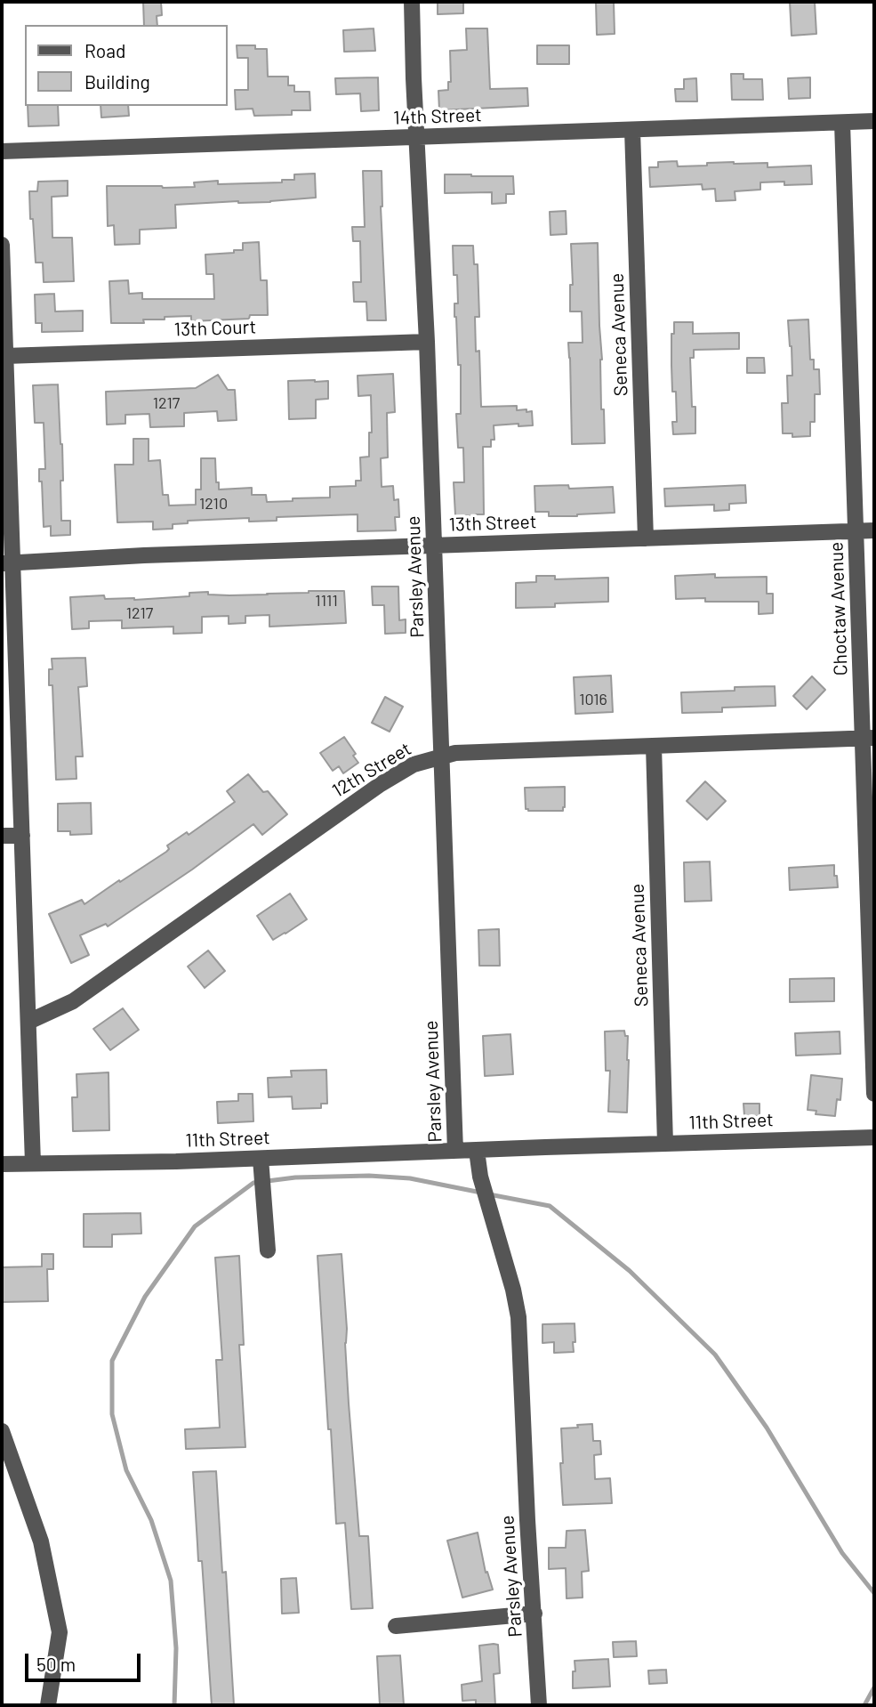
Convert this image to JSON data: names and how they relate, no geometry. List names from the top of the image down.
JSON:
{
  "streets": {
    "street": [
      "14th Street",
      "13th Court",
      "Seneca Avenue",
      "13th Street",
      "Parsley Avenue",
      "Choctaw Avenue",
      "12th Street",
      "11th Street"
    ]
  },
  "crossings": [
    ["14th Street", "Seneca Avenue"],
    ["14th Street", "Parsley Avenue"],
    ["14th Street", "Choctaw Avenue"],
    ["13th Court", "Parsley Avenue"],
    ["Seneca Avenue", "13th Street"],
    ["Seneca Avenue", "12th Street"],
    ["Seneca Avenue", "11th Street"],
    ["13th Street", "Parsley Avenue"],
    ["13th Street", "Choctaw Avenue"],
    ["Parsley Avenue", "12th Street"],
    ["Parsley Avenue", "11th Street"],
    ["Choctaw Avenue", "12th Street"]
  ],
  "house_numbers": [
    "1217",
    "1210",
    "1111",
    "1217",
    "1016"
  ],
  "legend": ["Road", "Building"],
  "scale_bar": "50 m"
}
